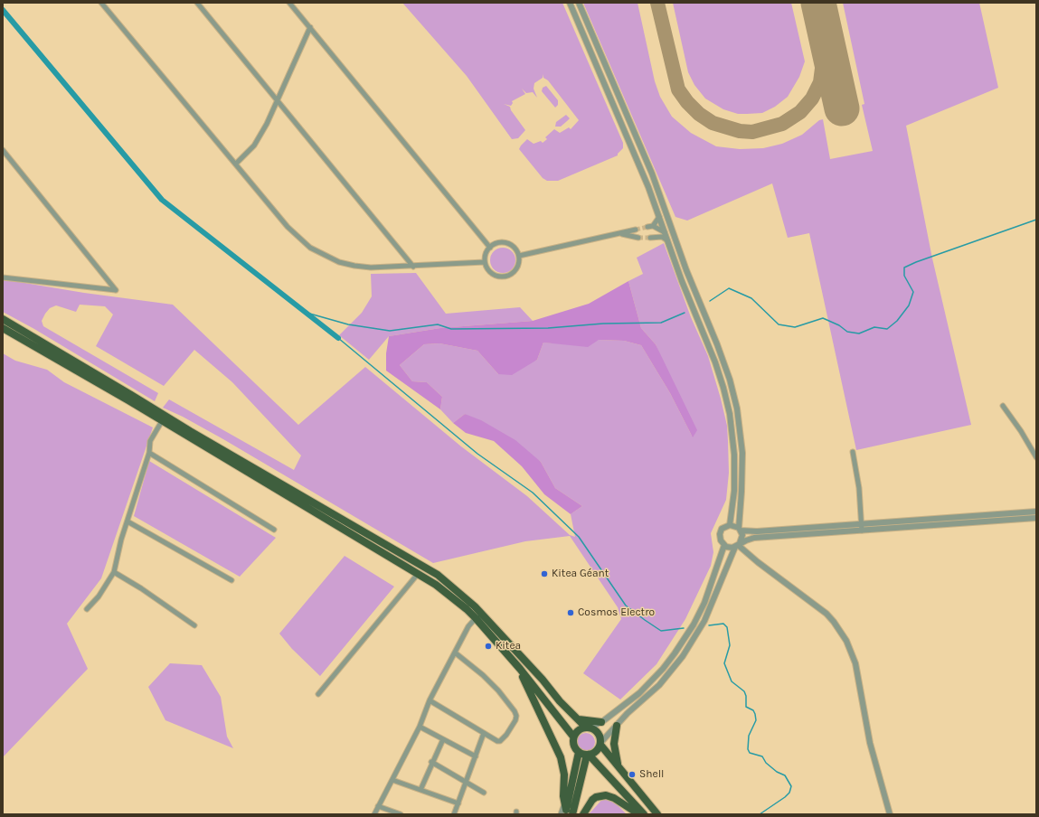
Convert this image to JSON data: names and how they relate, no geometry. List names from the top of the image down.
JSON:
{
  "places": [
    "Kitea Géant",
    "Cosmos Electro",
    "Kitea",
    "Shell"
  ]
}
